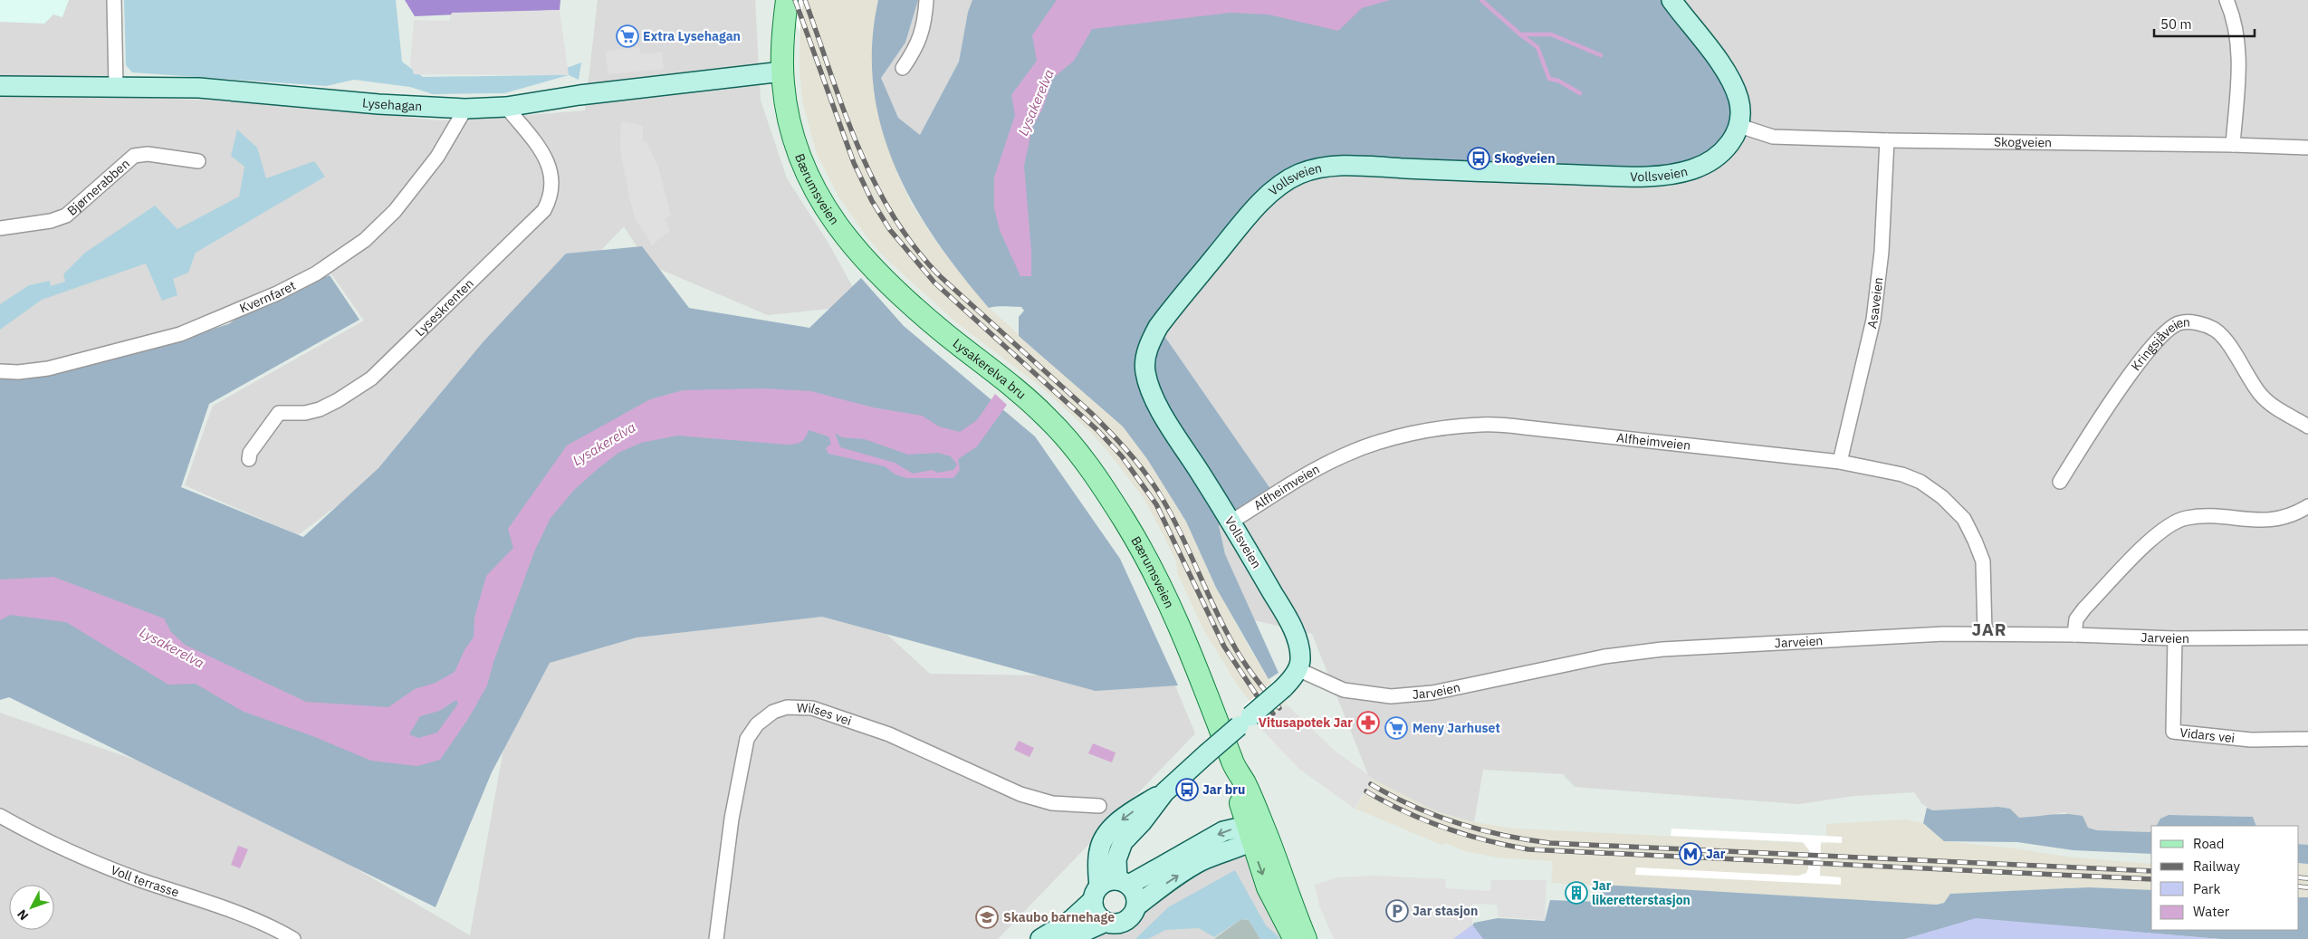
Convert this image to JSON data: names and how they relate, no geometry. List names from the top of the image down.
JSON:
{
  "streets": {
    "main road": [
      "Lysehagan",
      "Vollsveien",
      "Bærumsveien",
      "Lysakerelva bru"
    ],
    "street": [
      "Skogveien",
      "Bjørnerabben",
      "Kvernfaret",
      "Asaveien",
      "Lyseskrenten",
      "Kringsjåveien",
      "Alfheimveien",
      "Jarveien",
      "Wilses vei",
      "Vidars vei",
      "Voll terrasse"
    ]
  },
  "crossings": [
    ["Lysehagan", "Bærumsveien"],
    ["Lysehagan", "Kvernfaret"],
    ["Lysehagan", "Lyseskrenten"],
    ["Skogveien", "Vollsveien"],
    ["Skogveien", "Asaveien"],
    ["Vollsveien", "Alfheimveien"],
    ["Vollsveien", "Jarveien"],
    ["Bærumsveien", "Lysakerelva bru"],
    ["Asaveien", "Alfheimveien"],
    ["Alfheimveien", "Jarveien"],
    ["Jarveien", "Vidars vei"]
  ],
  "districts": ["JAR"],
  "water": ["Lysakerelva"],
  "places": {
    "supermarket": ["Extra Lysehagan", "Meny Jarhuset"],
    "bus stop": ["Skogveien", "Jar bru"],
    "pharmacy": ["Vitusapotek Jar"],
    "metro station": ["Jar"],
    "building": ["Jar likeretterstasjon"],
    "parking": ["Jar stasjon"],
    "school or university": ["Skaubo barnehage"]
  },
  "legend": [
    "Road",
    "Railway",
    "Park",
    "Water"
  ],
  "scale_bar": "50 m",
  "north": "bottom left"
}
